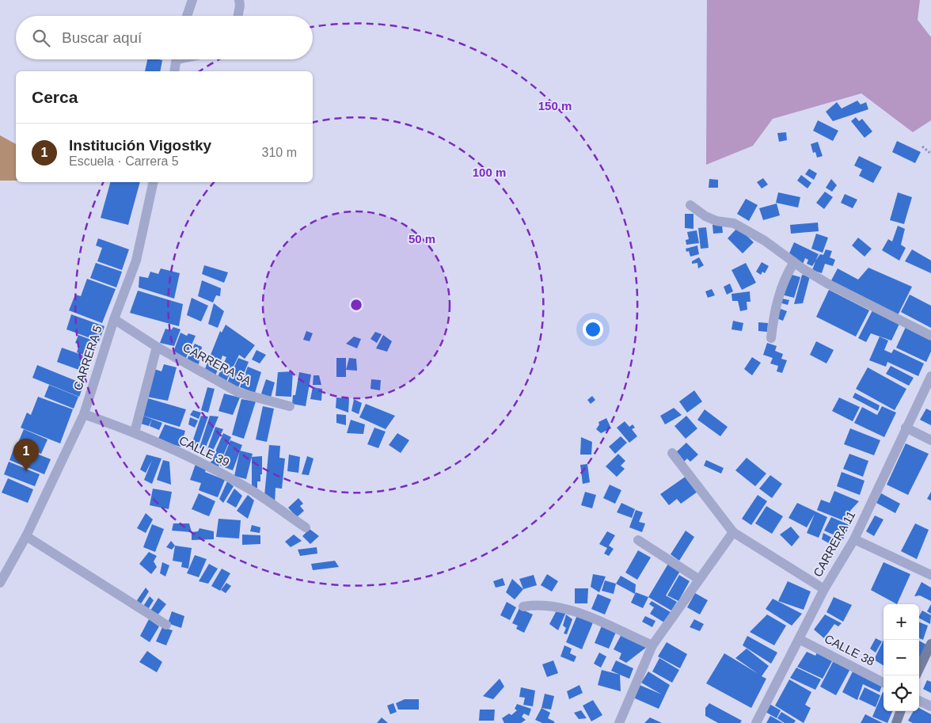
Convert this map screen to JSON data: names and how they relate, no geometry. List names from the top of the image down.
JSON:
{
  "streets": {
    "street": [
      "CARRERA 5",
      "CARRERA 5A",
      "CALLE 39",
      "CARRERA 11",
      "CALLE 38"
    ]
  },
  "crossings": [
    ["CARRERA 5", "CARRERA 5A"],
    ["CARRERA 5", "CALLE 39"],
    ["CARRERA 11", "CALLE 38"]
  ],
  "page": {
    "search": "Buscar aquí",
    "heading": "Cerca",
    "list": [
      {
        "mark": "1",
        "name": "Institución Vigostky",
        "note": "Escuela · Carrera 5",
        "value": "310 m"
      }
    ],
    "pins": "1",
    "map_buttons": ["+", "−"]
  },
  "rings": ["150 m", "100 m", "50 m"]
}
